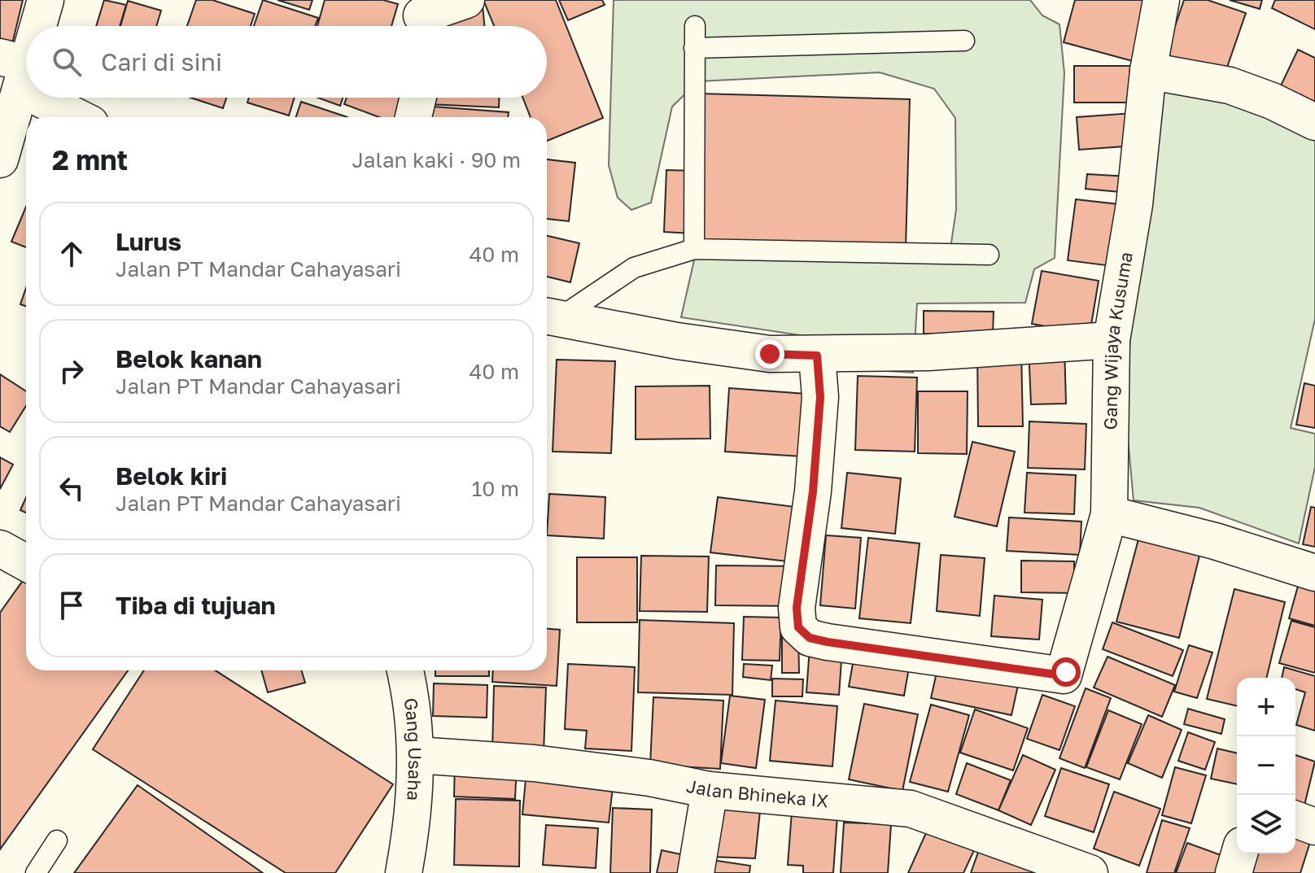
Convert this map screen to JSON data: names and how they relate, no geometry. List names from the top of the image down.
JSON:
{
  "streets": {
    "street": ["Gang Wijaya Kusuma", "Gang Usaha", "Jalan Bhineka IX"]
  },
  "crossings": [
    ["Gang Usaha", "Jalan Bhineka IX"]
  ],
  "page": {
    "search": "Cari di sini",
    "heading": ["2 mnt", "Jalan kaki · 90 m"],
    "list": [
      ["Lurus", "Jalan PT Mandar Cahayasari", "40 m"],
      ["Belok kanan", "Jalan PT Mandar Cahayasari", "40 m"],
      ["Belok kiri", "Jalan PT Mandar Cahayasari", "10 m"],
      "Tiba di tujuan"
    ],
    "map_buttons": ["+", "−"]
  }
}
